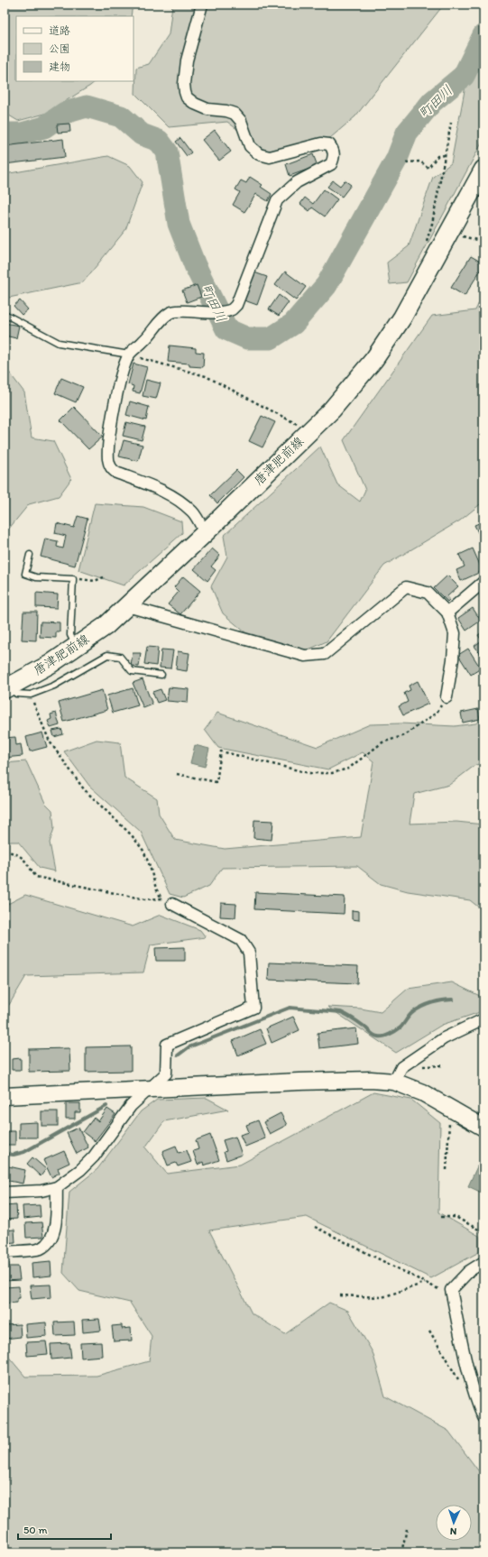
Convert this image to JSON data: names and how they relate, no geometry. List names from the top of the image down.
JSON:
{
  "streets": {
    "main road": ["唐津肥前線"]
  },
  "water": ["町田川"],
  "legend": ["道路", "公園", "建物"],
  "scale_bar": "50 m",
  "north": "bottom"
}
